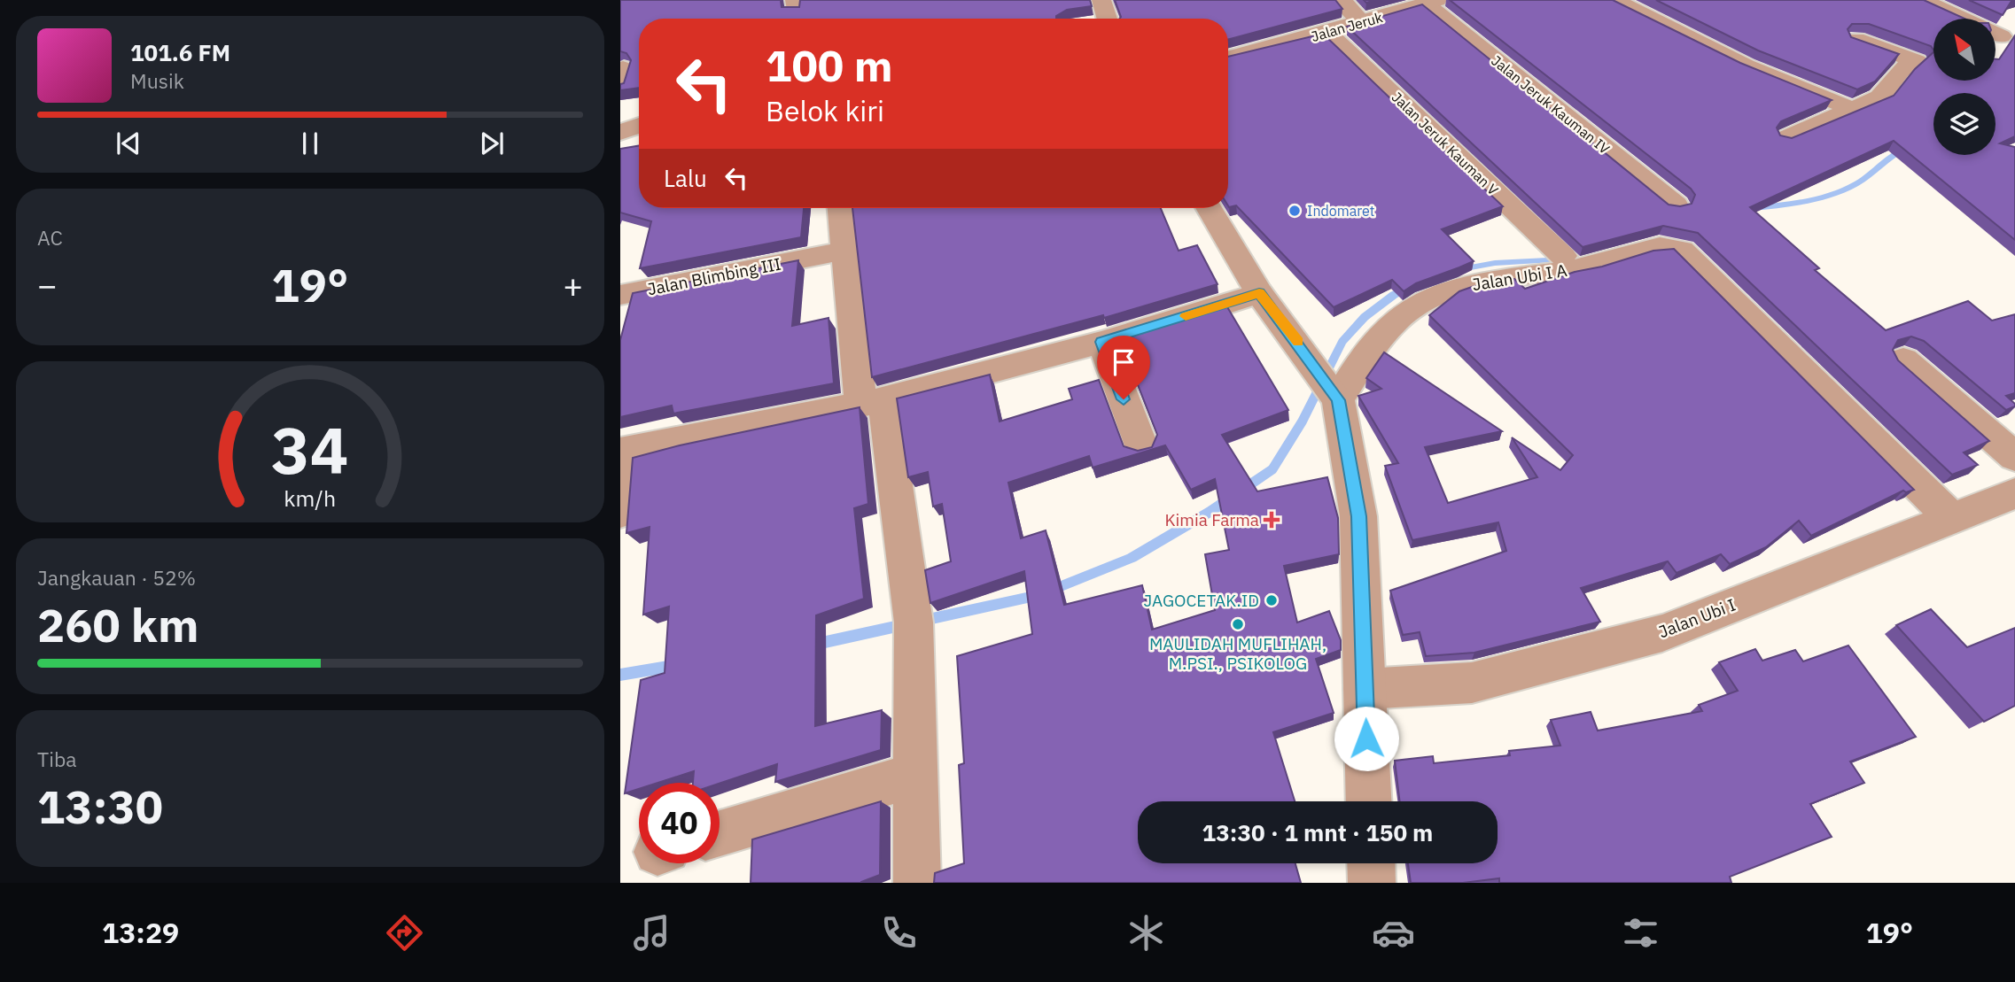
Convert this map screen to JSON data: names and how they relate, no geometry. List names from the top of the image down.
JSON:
{
  "streets": {
    "street": [
      "Jalan Jeruk",
      "Jalan Jeruk Kauman IV",
      "Jalan Jeruk Kauman V",
      "Jalan Blimbing III",
      "Jalan Ubi I A",
      "Jalan Ubi I"
    ]
  },
  "crossings": [
    ["Jalan Jeruk", "Jalan Jeruk Kauman IV"],
    ["Jalan Jeruk", "Jalan Jeruk Kauman V"],
    ["Jalan Ubi I A", "Jalan Ubi I"]
  ],
  "places": {
    "other": ["Indomaret", "JAGOCETAK.ID", "MAULIDAH MUFLIHAH, M.PSI., PSIKOLOG"],
    "health": ["Kimia Farma"]
  },
  "north": "top left",
  "page": {
    "turn": ["100 m", "Belok kiri"],
    "song": ["101.6 FM", "Musik"],
    "then": "Lalu",
    "tile": [
      "AC",
      ["Jangkauan · 52%", "260 km"],
      ["Tiba", "13:30"]
    ],
    "heat": ["−", "19°", "+"],
    "limit": "40",
    "trip": "13:30 · 1 mnt · 150 m",
    "tabs": ["13:29", "19°"],
    "gauge": ["34", "km/h"]
  }
}
